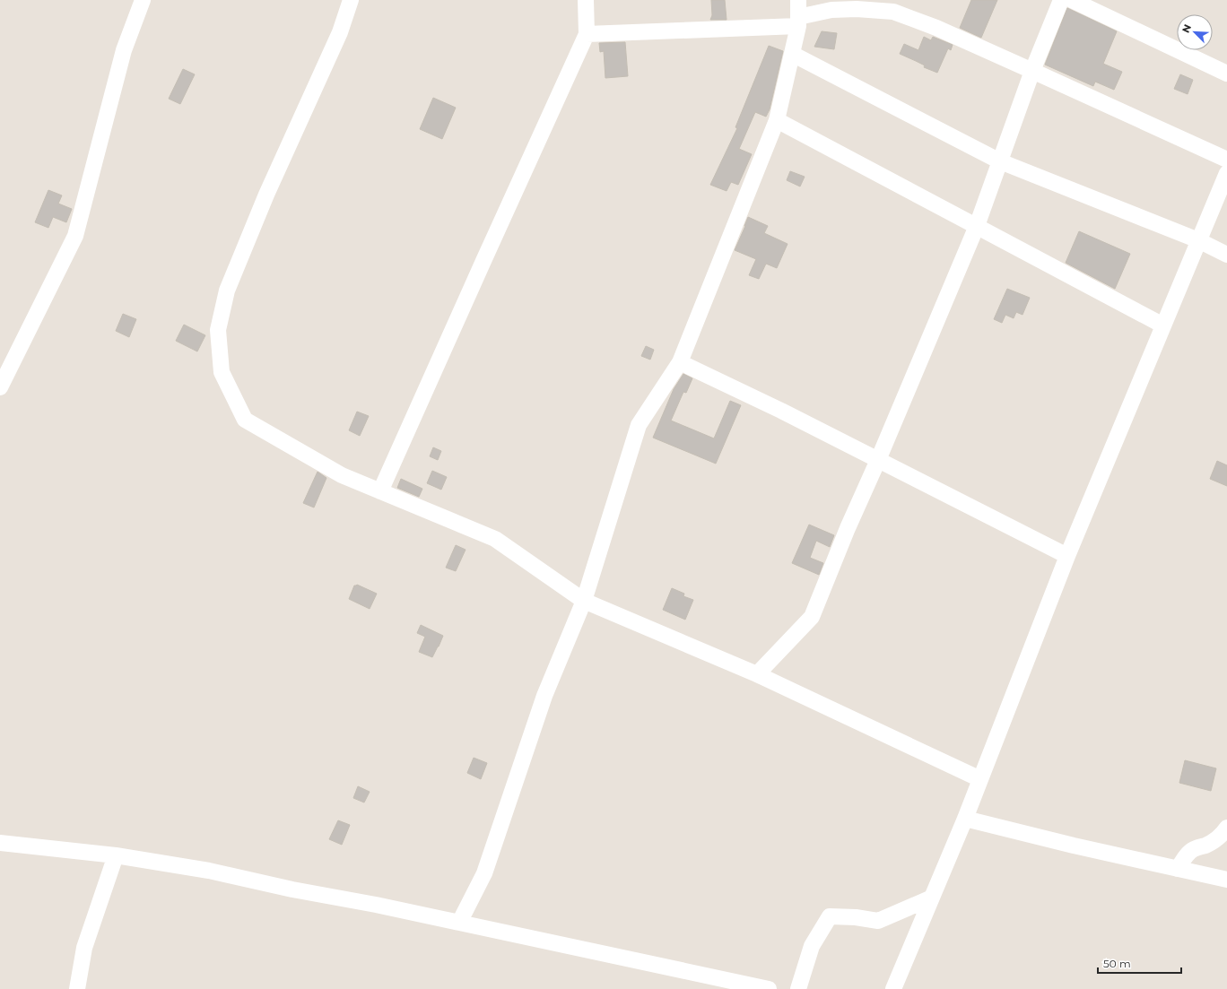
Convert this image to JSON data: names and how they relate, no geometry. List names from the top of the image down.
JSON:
{
  "scale_bar": "50 m",
  "north": "top left"
}
